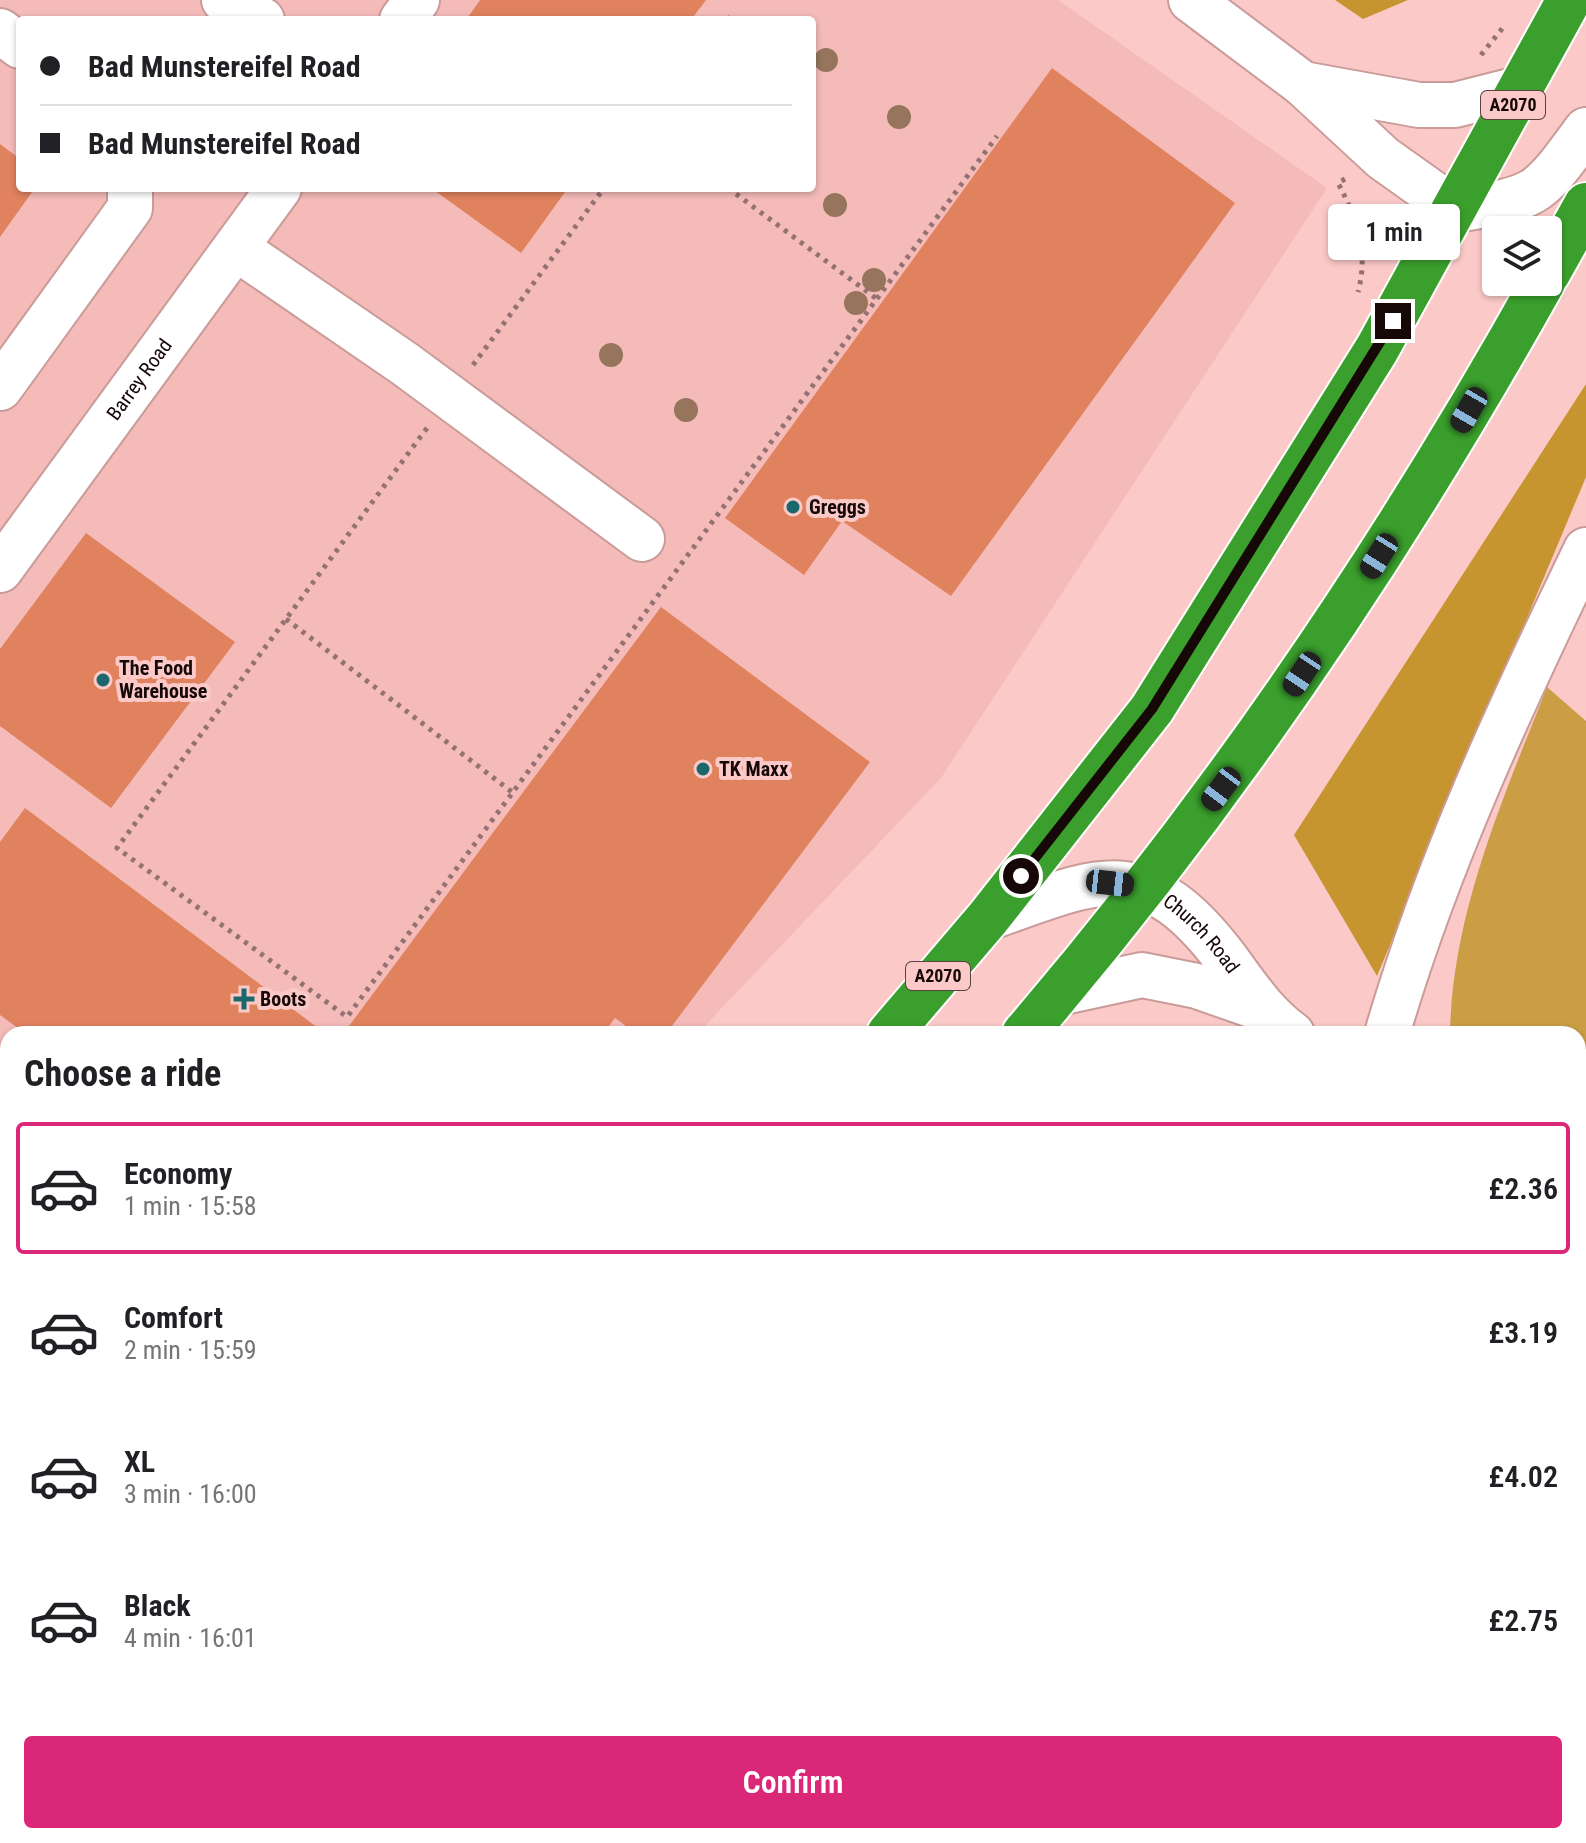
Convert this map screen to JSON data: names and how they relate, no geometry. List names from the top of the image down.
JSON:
{
  "streets": {
    "highway": ["A2070"],
    "street": ["Barrey Road", "Church Road"]
  },
  "crossings": [
    ["A2070", "Church Road"]
  ],
  "places": {
    "other": ["Greggs", "The Food Warehouse", "TK Maxx"],
    "health": ["Boots"]
  },
  "page": {
    "banner": ["Bad Munstereifel Road", "Bad Munstereifel Road"],
    "bubble": "1 min",
    "heading": "Choose a ride",
    "list": [
      {
        "name": "Economy",
        "note": "1 min · 15:58",
        "value": "£2.36"
      },
      {
        "name": "Comfort",
        "note": "2 min · 15:59",
        "value": "£3.19"
      },
      {
        "name": "XL",
        "note": "3 min · 16:00",
        "value": "£4.02"
      },
      {
        "name": "Black",
        "note": "4 min · 16:01",
        "value": "£2.75"
      }
    ],
    "buttons": "Confirm"
  }
}
